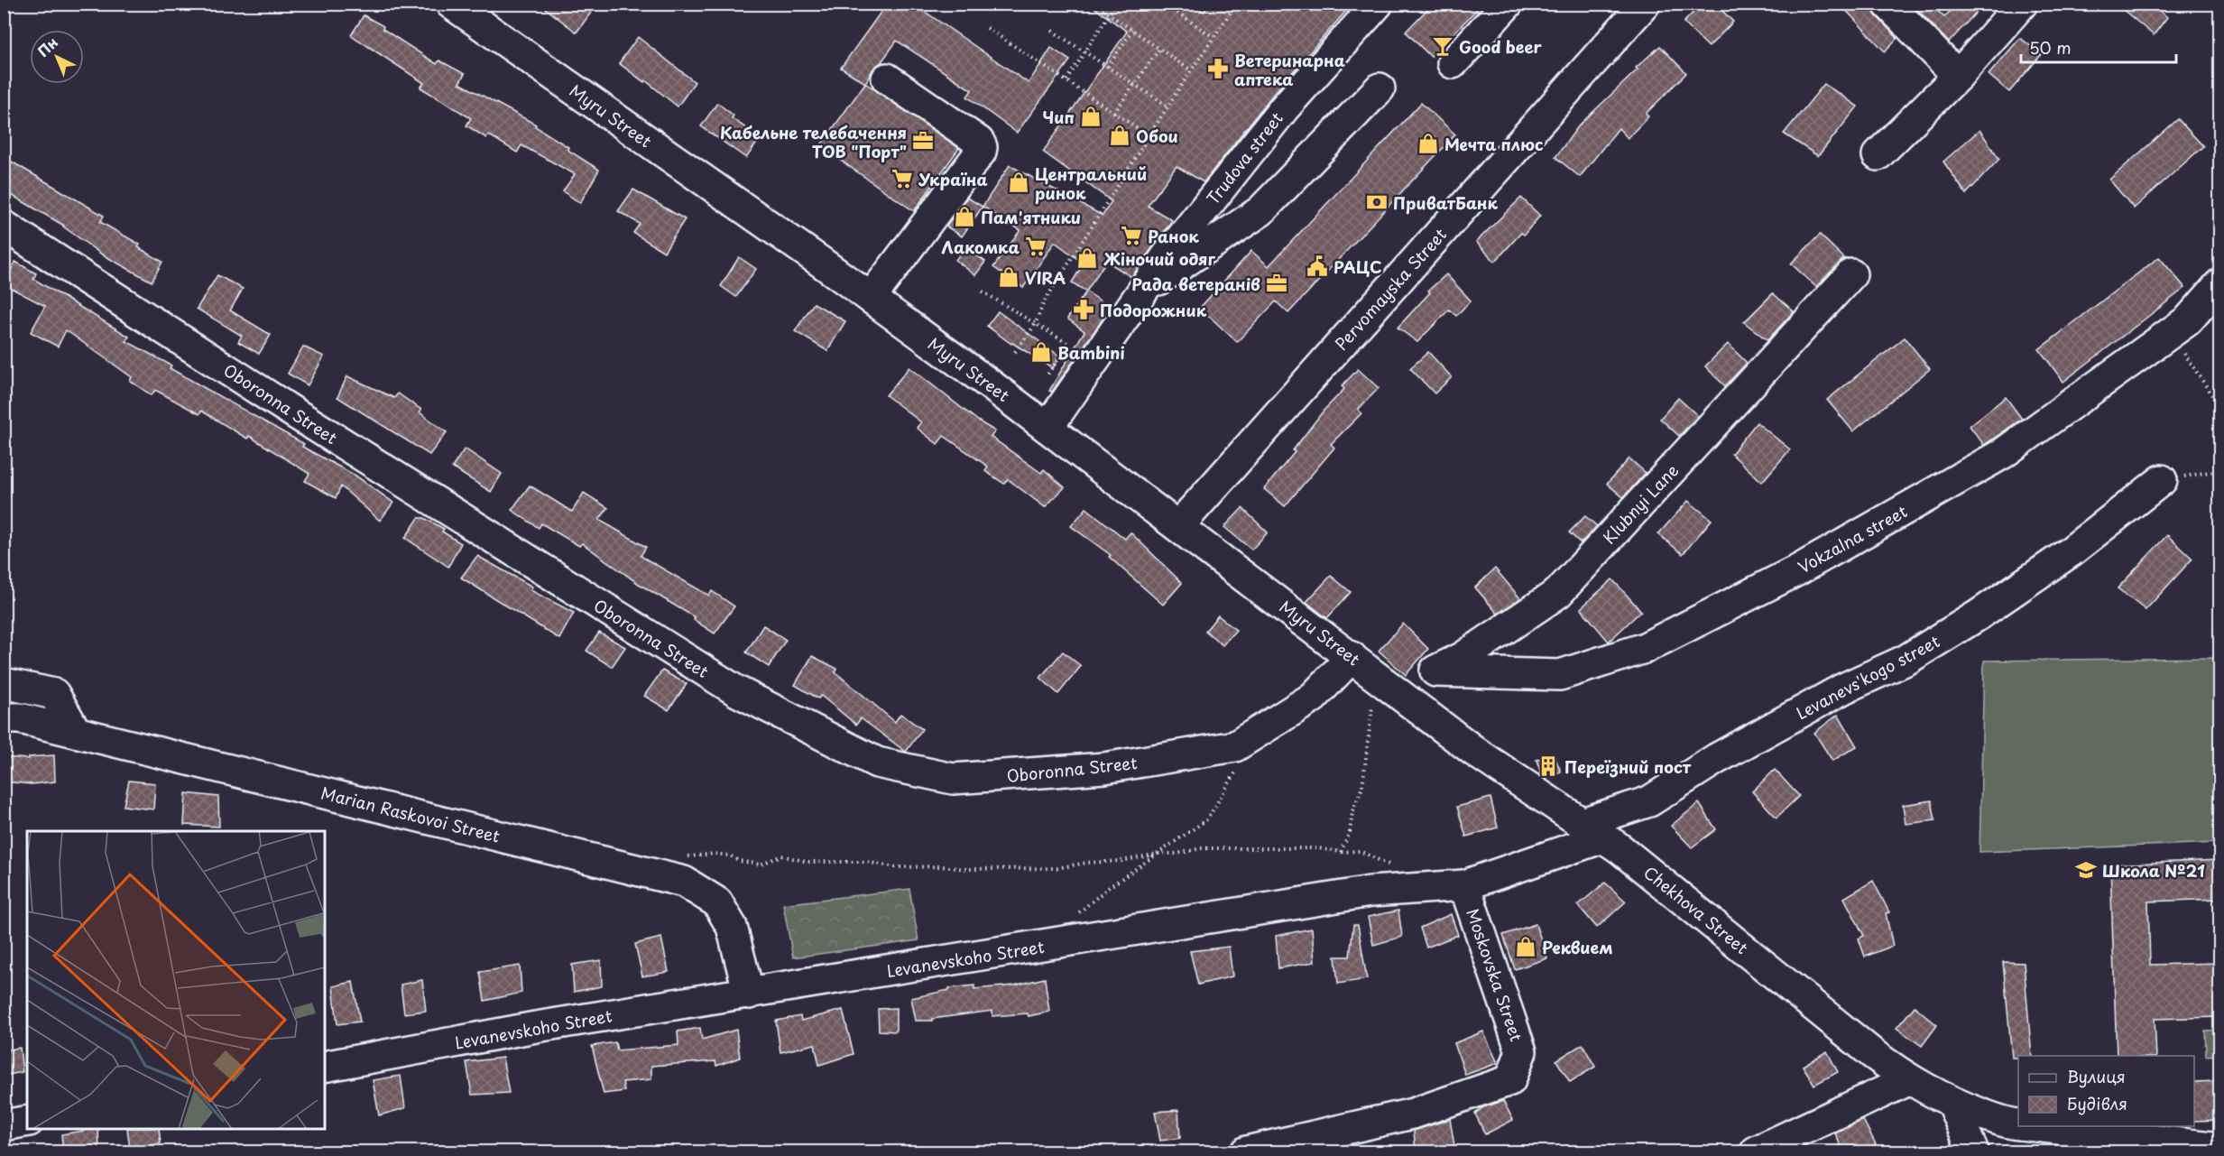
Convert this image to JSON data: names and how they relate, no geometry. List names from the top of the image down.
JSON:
{
  "streets": {
    "street": [
      "Myru Street",
      "Trudova street",
      "Pervomayska Street",
      "Oboronna Street",
      "Klubnyi Lane",
      "Vokzalna street",
      "Levanevs'kogo street",
      "Marian Raskovoi Street",
      "Chekhova Street",
      "Levanevskoho Street",
      "Moskovska Street"
    ]
  },
  "crossings": [
    ["Myru Street", "Trudova street"],
    ["Myru Street", "Pervomayska Street"],
    ["Myru Street", "Oboronna Street"],
    ["Myru Street", "Klubnyi Lane"],
    ["Myru Street", "Chekhova Street"],
    ["Klubnyi Lane", "Vokzalna street"],
    ["Levanevs'kogo street", "Chekhova Street"],
    ["Levanevs'kogo street", "Levanevskoho Street"],
    ["Marian Raskovoi Street", "Levanevskoho Street"],
    ["Chekhova Street", "Levanevskoho Street"],
    ["Levanevskoho Street", "Moskovska Street"]
  ],
  "places": {
    "bar": ["Good beer"],
    "pharmacy": ["Ветеринарна аптека", "Подорожник"],
    "shop": [
      "Чип",
      "Обои",
      "Мечта плюс",
      "Центральний ринок",
      "Пам'ятники",
      "Жіночий одяг",
      "VIRA",
      "Bambini",
      "Реквием"
    ],
    "office": ["Кабельне телебачення ТОВ \"Порт\"", "Рада ветеранів"],
    "supermarket": ["Україна", "Ранок", "Лакомка"],
    "bank": ["ПриватБанк"],
    "public building": ["РАЦС"],
    "building": ["Переїзний пост"],
    "school or university": ["Школа №21"]
  },
  "legend": ["Вулиця", "Будівля"],
  "scale_bar": "50 m",
  "north": "top left"
}
